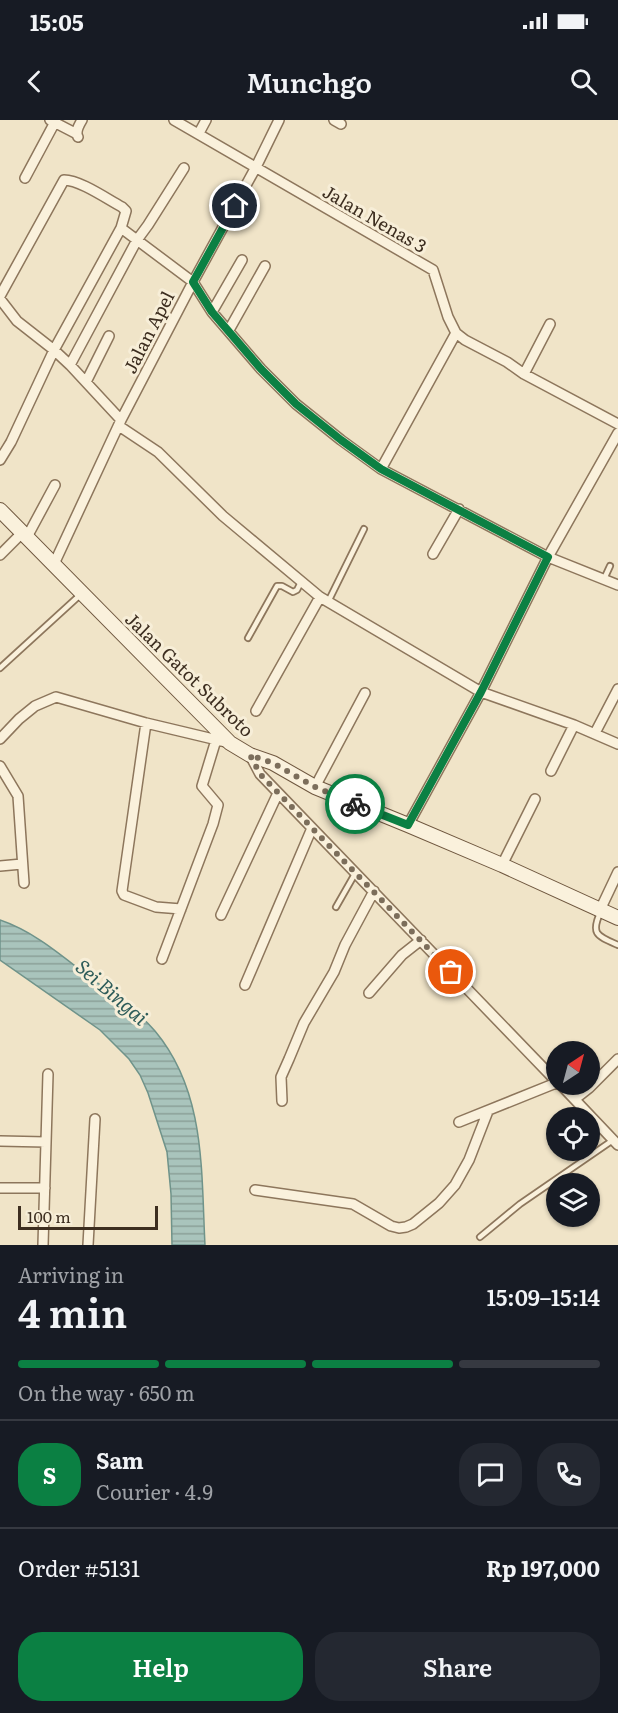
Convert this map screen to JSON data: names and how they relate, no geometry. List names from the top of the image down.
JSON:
{
  "streets": {
    "main road": ["Jalan Gatot Subroto"],
    "street": ["Jalan Nenas 3", "Jalan Apel"]
  },
  "crossings": [
    ["Jalan Nenas 3", "Jalan Apel"],
    ["Jalan Apel", "Jalan Gatot Subroto"]
  ],
  "water": ["Sei Bingai"],
  "scale_bar": "100 m",
  "north": "top right",
  "page": {
    "status": "15:05",
    "header": "Munchgo",
    "scale": "100 m",
    "heading": ["4 min", "Arriving in", "15:09–15:14"],
    "panel": [
      "Sam",
      "Courier · 4.9",
      "Order #5131",
      "Rp 197,000"
    ],
    "bar": "On the way · 650 m",
    "round": "S",
    "buttons": ["Help", "Share"]
  }
}
